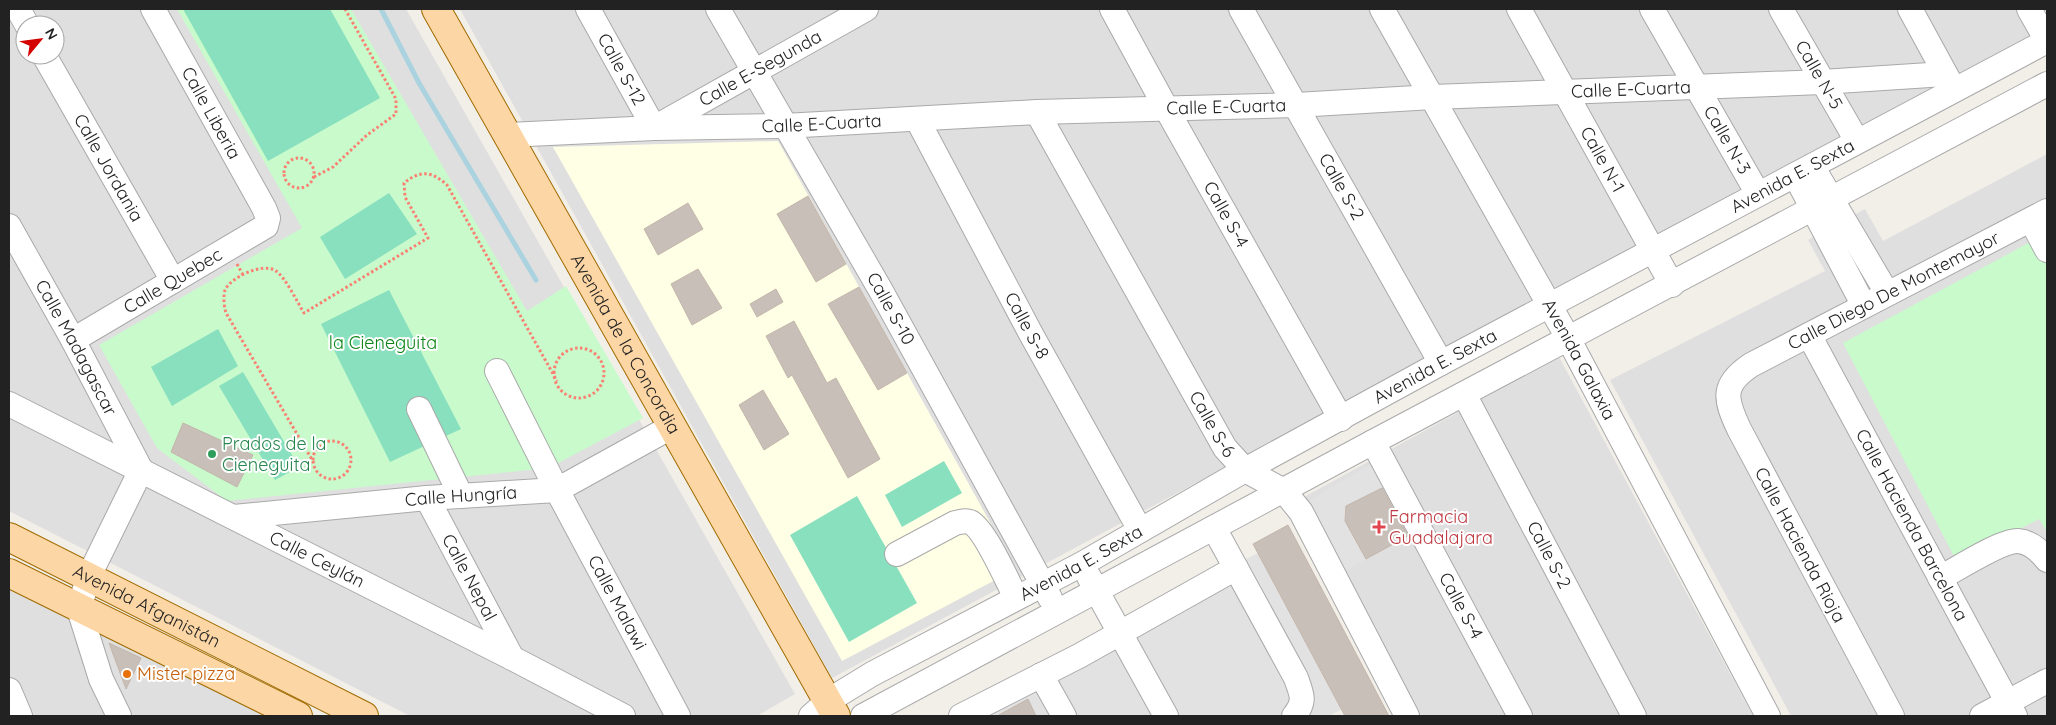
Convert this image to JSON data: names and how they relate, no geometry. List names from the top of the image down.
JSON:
{
  "streets": {
    "main road": ["Avenida de la Concordia", "Avenida Afganistán"],
    "street": [
      "Calle S-12",
      "Calle E-Segunda",
      "Calle N-5",
      "Calle E-Cuarta",
      "Calle Liberia",
      "Calle N-3",
      "Calle N-1",
      "Calle Jordania",
      "Avenida E. Sexta",
      "Calle S-2",
      "Calle S-4",
      "Calle Quebec",
      "Calle Diego De Montemayor",
      "Calle S-10",
      "Calle S-8",
      "Calle Madagascar",
      "Avenida Galaxia",
      "Calle S-6",
      "Calle Hungría",
      "Calle Hacienda Barcelona",
      "Calle Hacienda Rioja",
      "Calle Ceylán",
      "Calle Nepal",
      "Calle Malawi"
    ]
  },
  "crossings": [
    ["Calle S-12", "Calle E-Segunda"],
    ["Calle S-12", "Calle E-Cuarta"],
    ["Calle E-Segunda", "Calle E-Cuarta"],
    ["Calle E-Segunda", "Calle S-10"],
    ["Calle N-5", "Calle E-Cuarta"],
    ["Calle N-5", "Avenida E. Sexta"],
    ["Calle E-Cuarta", "Calle N-3"],
    ["Calle E-Cuarta", "Calle N-1"],
    ["Calle E-Cuarta", "Avenida E. Sexta"],
    ["Calle E-Cuarta", "Calle S-2"],
    ["Calle E-Cuarta", "Calle S-4"],
    ["Calle E-Cuarta", "Calle S-10"],
    ["Calle E-Cuarta", "Calle S-8"],
    ["Calle E-Cuarta", "Avenida de la Concordia"],
    ["Calle E-Cuarta", "Avenida Galaxia"],
    ["Calle E-Cuarta", "Calle S-6"],
    ["Calle Liberia", "Calle Quebec"],
    ["Calle N-3", "Avenida E. Sexta"],
    ["Calle N-1", "Avenida E. Sexta"],
    ["Calle Jordania", "Calle Quebec"],
    ["Avenida E. Sexta", "Calle S-2"],
    ["Avenida E. Sexta", "Calle S-4"],
    ["Avenida E. Sexta", "Calle S-10"],
    ["Avenida E. Sexta", "Calle S-8"],
    ["Avenida E. Sexta", "Avenida de la Concordia"],
    ["Avenida E. Sexta", "Avenida Galaxia"],
    ["Avenida E. Sexta", "Calle S-6"],
    ["Calle Quebec", "Calle Madagascar"],
    ["Calle Diego De Montemayor", "Calle Hacienda Barcelona"],
    ["Calle Diego De Montemayor", "Calle Hacienda Rioja"],
    ["Avenida de la Concordia", "Calle Hungría"],
    ["Calle Madagascar", "Calle Ceylán"],
    ["Calle Hungría", "Calle Ceylán"],
    ["Calle Hungría", "Calle Nepal"],
    ["Calle Hungría", "Calle Malawi"],
    ["Calle Ceylán", "Calle Nepal"]
  ],
  "parks": ["la Cieneguita"],
  "places": {
    "other": ["Prados de la Cieneguita", "Mister pizza"],
    "health": ["Farmacia Guadalajara"]
  },
  "north": "top right"
}
